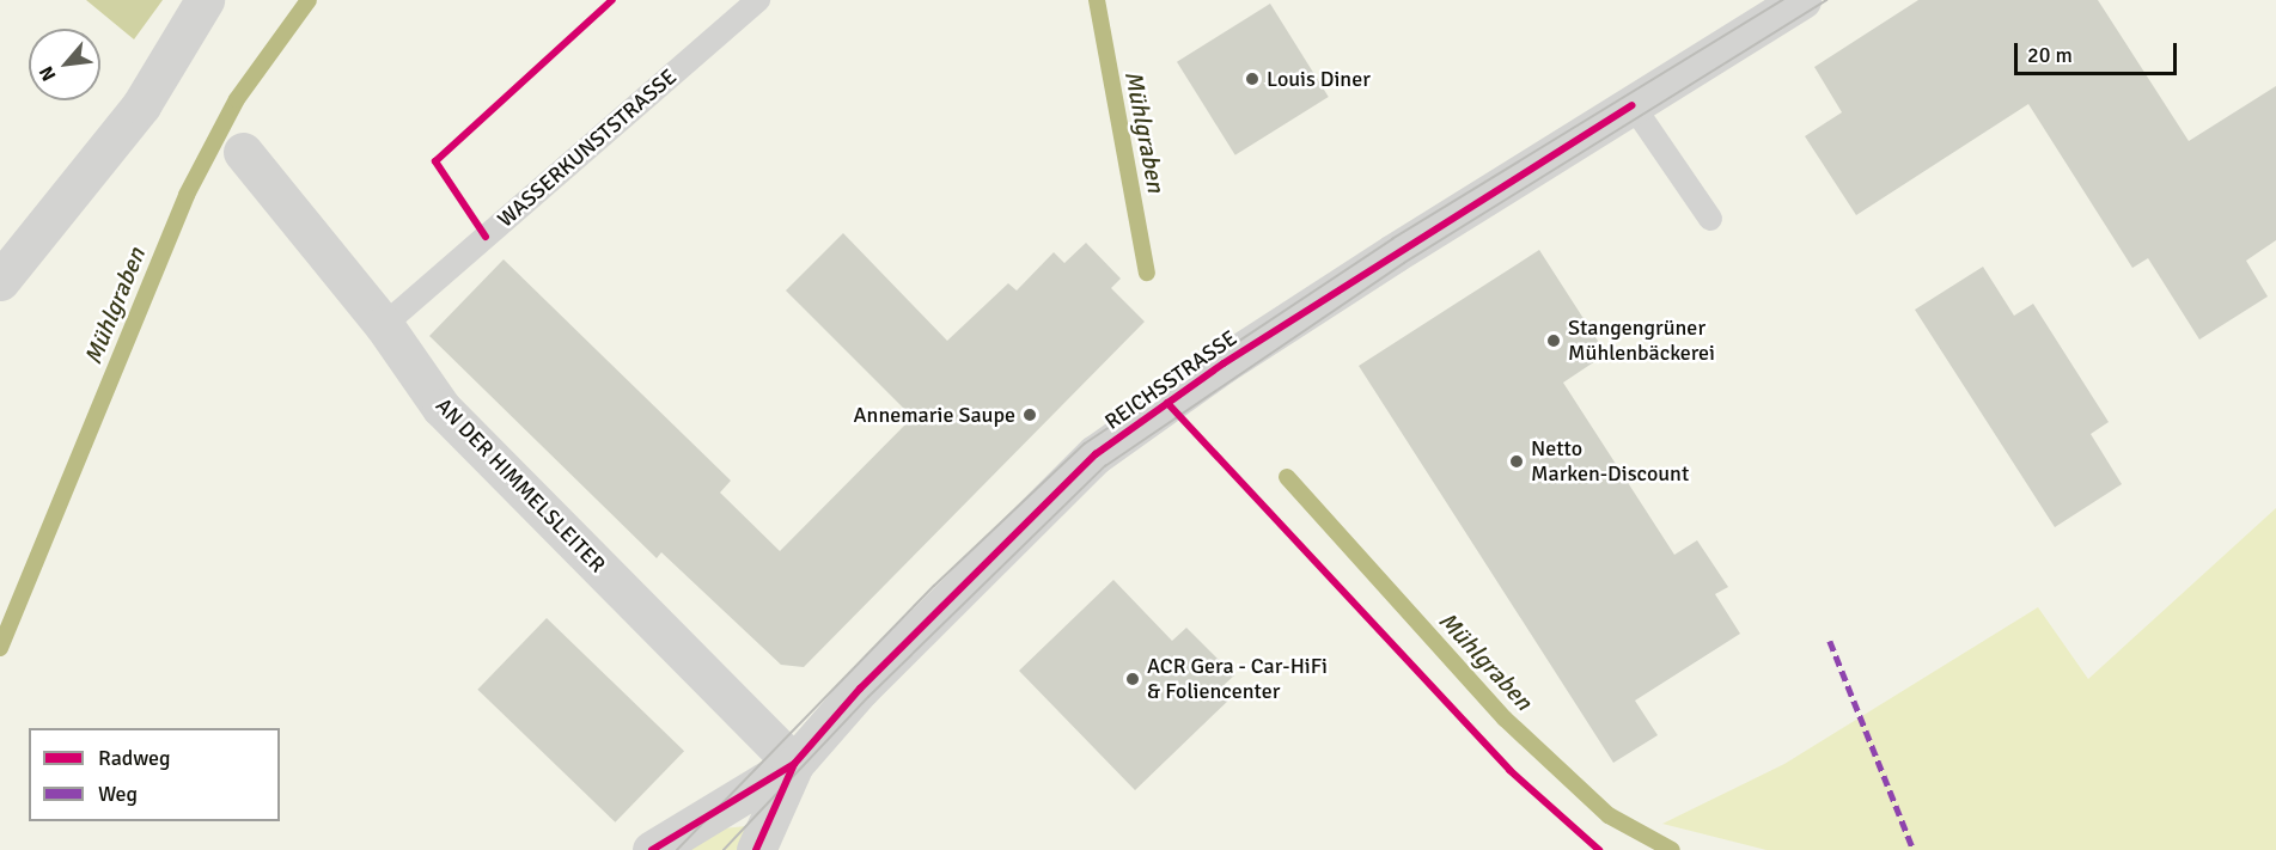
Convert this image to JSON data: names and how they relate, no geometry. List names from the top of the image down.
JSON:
{
  "streets": {
    "main road": ["REICHSSTRASSE", "AN DER HIMMELSLEITER"],
    "lane": ["WASSERKUNSTSTRASSE"]
  },
  "crossings": [
    ["WASSERKUNSTSTRASSE", "AN DER HIMMELSLEITER"],
    ["REICHSSTRASSE", "AN DER HIMMELSLEITER"]
  ],
  "water": ["Mühlgraben"],
  "places": [
    "Louis Diner",
    "Stangengrüner Mühlenbäckerei",
    "Annemarie Saupe",
    "Netto Marken-Discount",
    "ACR Gera - Car-HiFi & Foliencenter"
  ],
  "legend": ["Radweg", "Weg"],
  "scale_bar": "20 m",
  "north": "bottom left"
}
